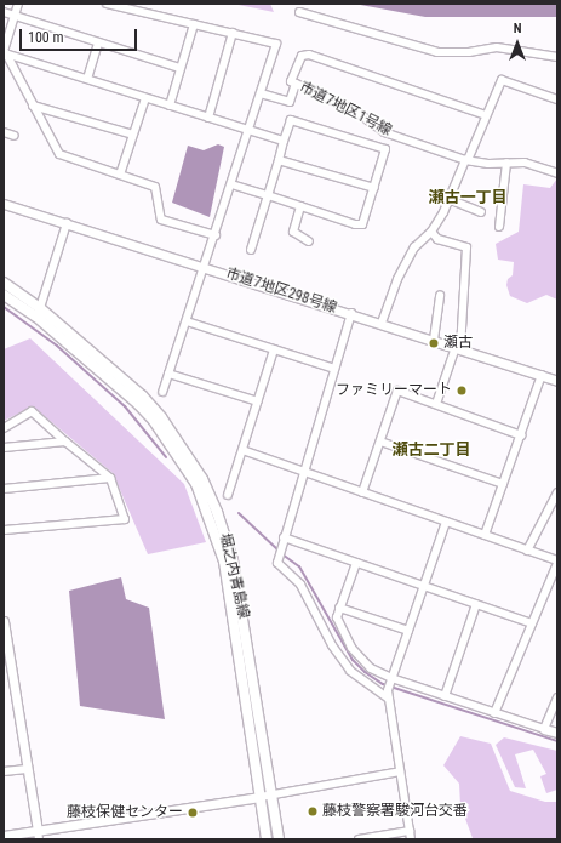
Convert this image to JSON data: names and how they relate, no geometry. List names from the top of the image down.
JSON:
{
  "streets": {
    "main road": ["堀之内青島線"],
    "street": ["市道7地区1号線", "市道7地区298号線"]
  },
  "districts": ["瀬古一丁目", "瀬古二丁目"],
  "places": [
    "瀬古",
    "ファミリーマート",
    "藤枝警察署駿河台交番",
    "藤枝保健センター"
  ],
  "scale_bar": "100 m",
  "north": "top"
}
